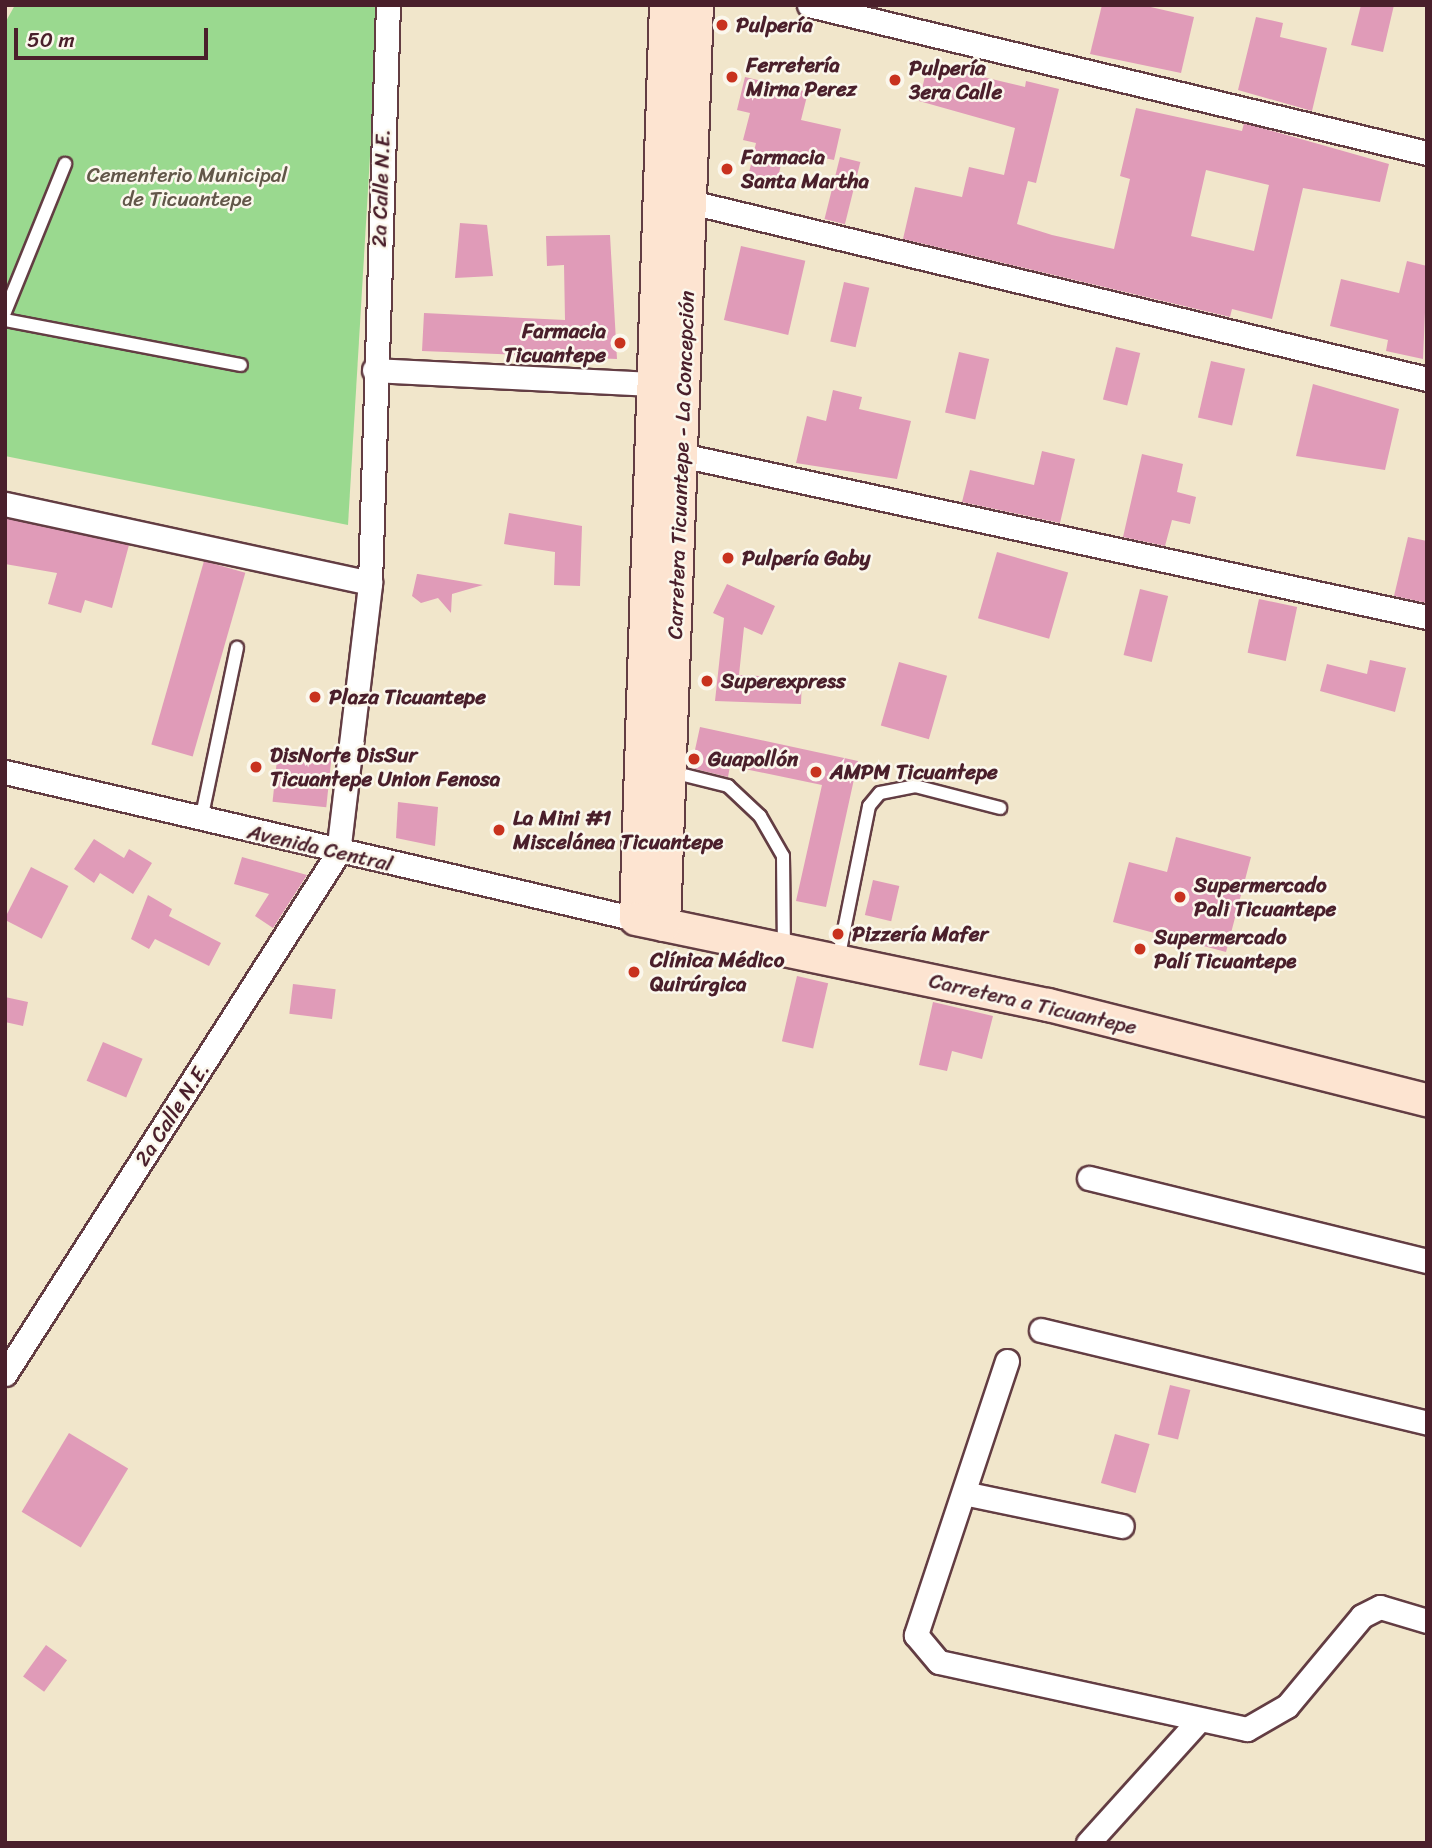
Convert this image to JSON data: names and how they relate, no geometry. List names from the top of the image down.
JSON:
{
  "streets": {
    "main road": ["Carretera Ticuantepe - La Concepción", "Carretera a Ticuantepe"],
    "street": ["2a Calle N.E.", "Avenida Central"]
  },
  "crossings": [
    ["2a Calle N.E.", "Avenida Central"],
    ["Carretera Ticuantepe - La Concepción", "Avenida Central"],
    ["Carretera Ticuantepe - La Concepción", "Carretera a Ticuantepe"],
    ["Avenida Central", "Carretera a Ticuantepe"]
  ],
  "parks": ["Cementerio Municipal de Ticuantepe"],
  "places": [
    "Pulpería",
    "Ferretería Mirna Perez",
    "Pulpería 3era Calle",
    "Farmacia Santa Martha",
    "Farmacia Ticuantepe",
    "Pulpería Gaby",
    "Superexpress",
    "Plaza Ticuantepe",
    "Guapollón",
    "DisNorte DisSur Ticuantepe Union Fenosa",
    "AMPM Ticuantepe",
    "La Mini #1 Miscelánea Ticuantepe",
    "Supermercado Pali Ticuantepe",
    "Pizzería Mafer",
    "Supermercado Palí Ticuantepe",
    "Clínica Médico Quirúrgica"
  ],
  "scale_bar": "50 m"
}
